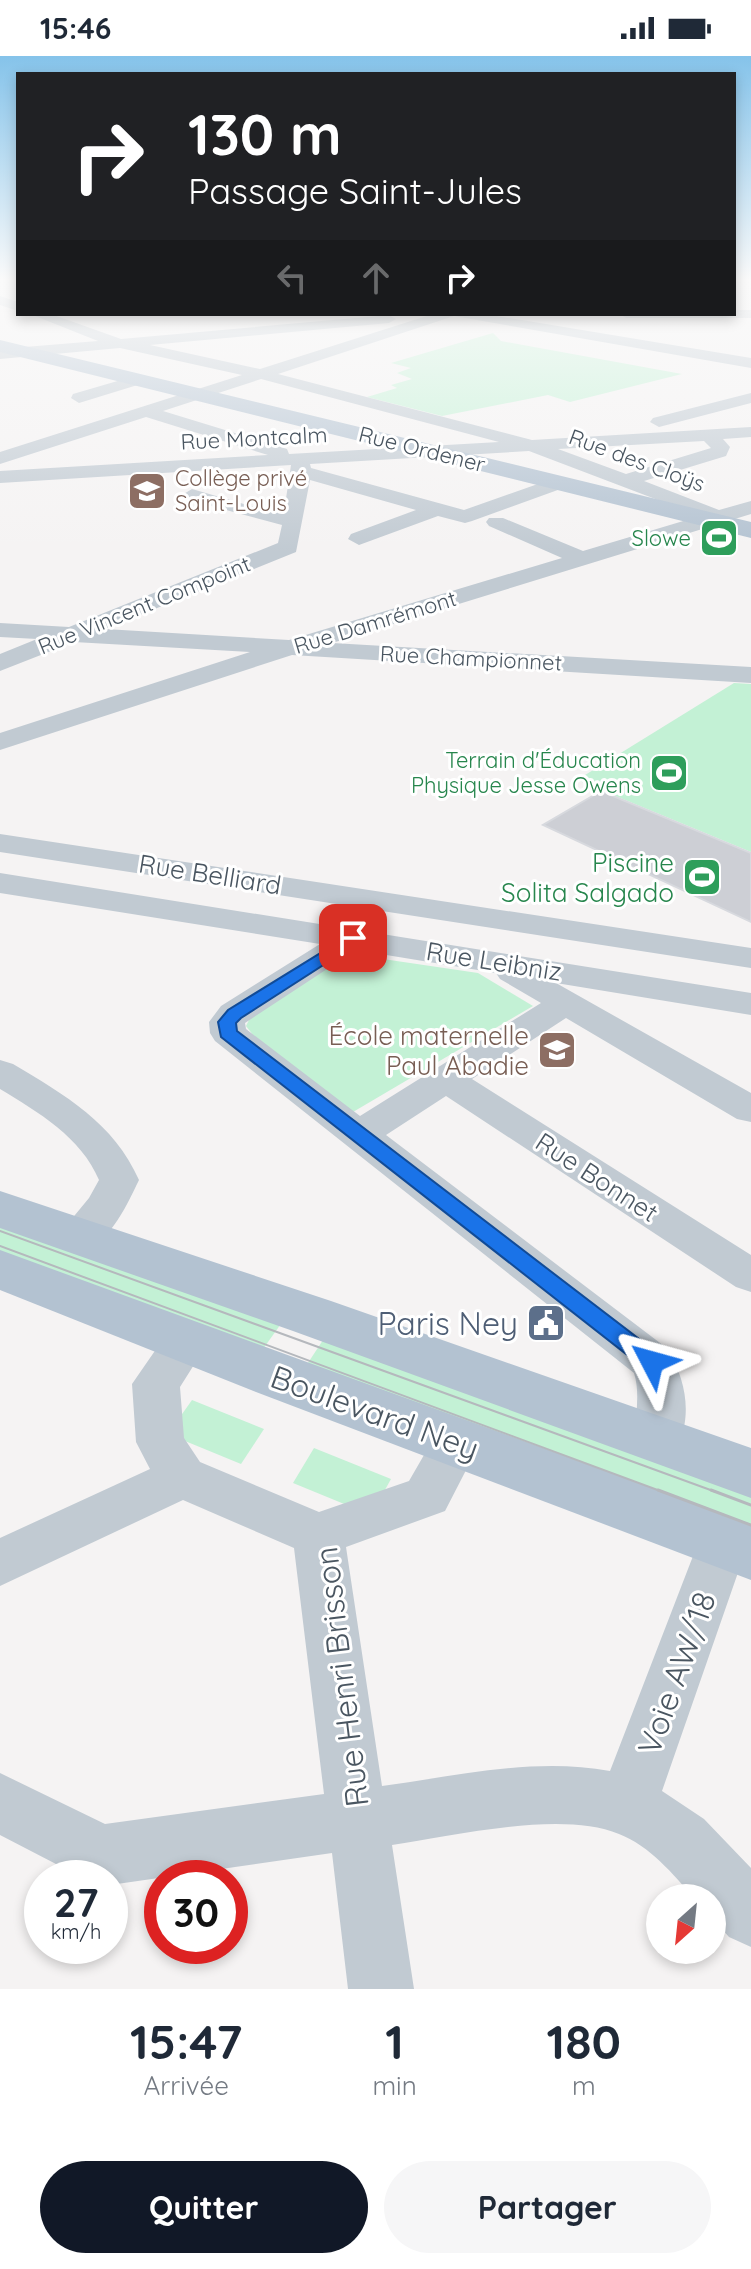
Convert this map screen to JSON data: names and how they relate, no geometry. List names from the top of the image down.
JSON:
{
  "streets": {
    "main road": ["Rue Ordener", "Boulevard Ney"],
    "street": [
      "Rue Montcalm",
      "Rue des Cloÿs",
      "Rue Vincent Compoint",
      "Rue Damrémont",
      "Rue Championnet",
      "Rue Belliard",
      "Rue Leibniz",
      "Rue Bonnet",
      "Voie AW/18",
      "Rue Henri Brisson"
    ]
  },
  "crossings": [
    ["Rue Montcalm", "Rue Ordener"],
    ["Rue Montcalm", "Rue des Cloÿs"],
    ["Rue Ordener", "Rue des Cloÿs"],
    ["Rue Ordener", "Rue Damrémont"],
    ["Rue des Cloÿs", "Rue Damrémont"],
    ["Rue Vincent Compoint", "Rue Championnet"],
    ["Rue Damrémont", "Rue Championnet"],
    ["Boulevard Ney", "Voie AW/18"],
    ["Boulevard Ney", "Rue Henri Brisson"]
  ],
  "places": {
    "school or university": ["Collège privé Saint-Louis", "École maternelle Paul Abadie"],
    "sports": ["Slowe", "Terrain d'Éducation Physique Jesse Owens", "Piscine Solita Salgado"],
    "public building": ["Paris Ney"]
  },
  "north": "bottom left",
  "page": {
    "status": "15:46",
    "turn": ["130 m", "Passage Saint-Jules"],
    "speed": "27 km/h",
    "limit": "30",
    "eta": [
      "15:47",
      "Arrivée",
      "1",
      "min",
      "180",
      "m"
    ],
    "buttons": ["Quitter", "Partager"]
  }
}
